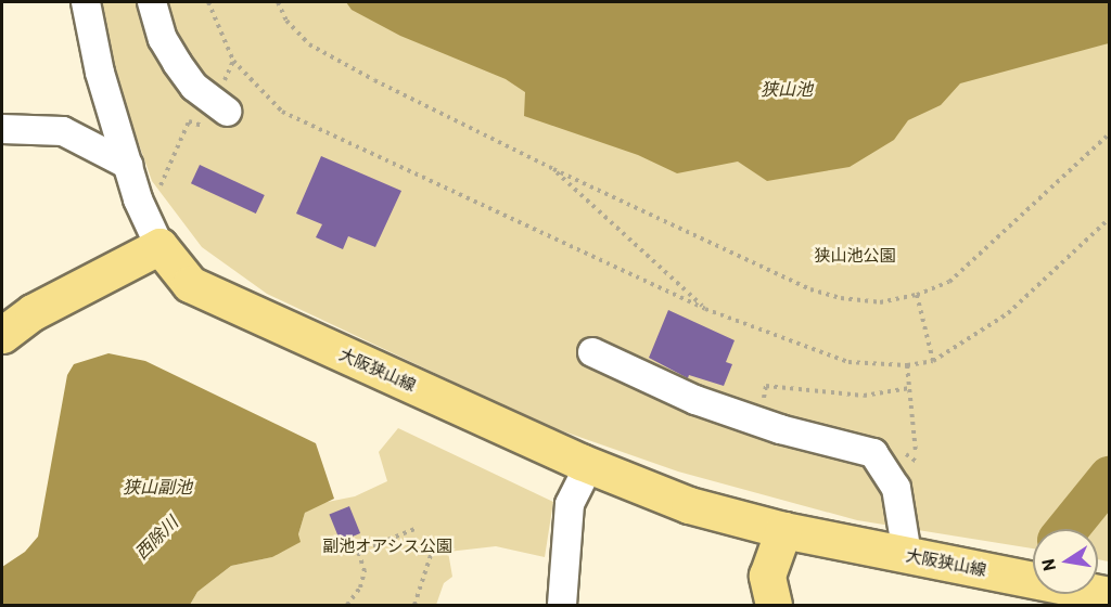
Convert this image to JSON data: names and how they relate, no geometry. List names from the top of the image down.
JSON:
{
  "streets": {
    "main road": ["大阪狭山線"]
  },
  "water": ["狭山池", "狭山副池", "西除川"],
  "parks": ["狭山池公園", "副池オアシス公園"],
  "north": "left"
}
